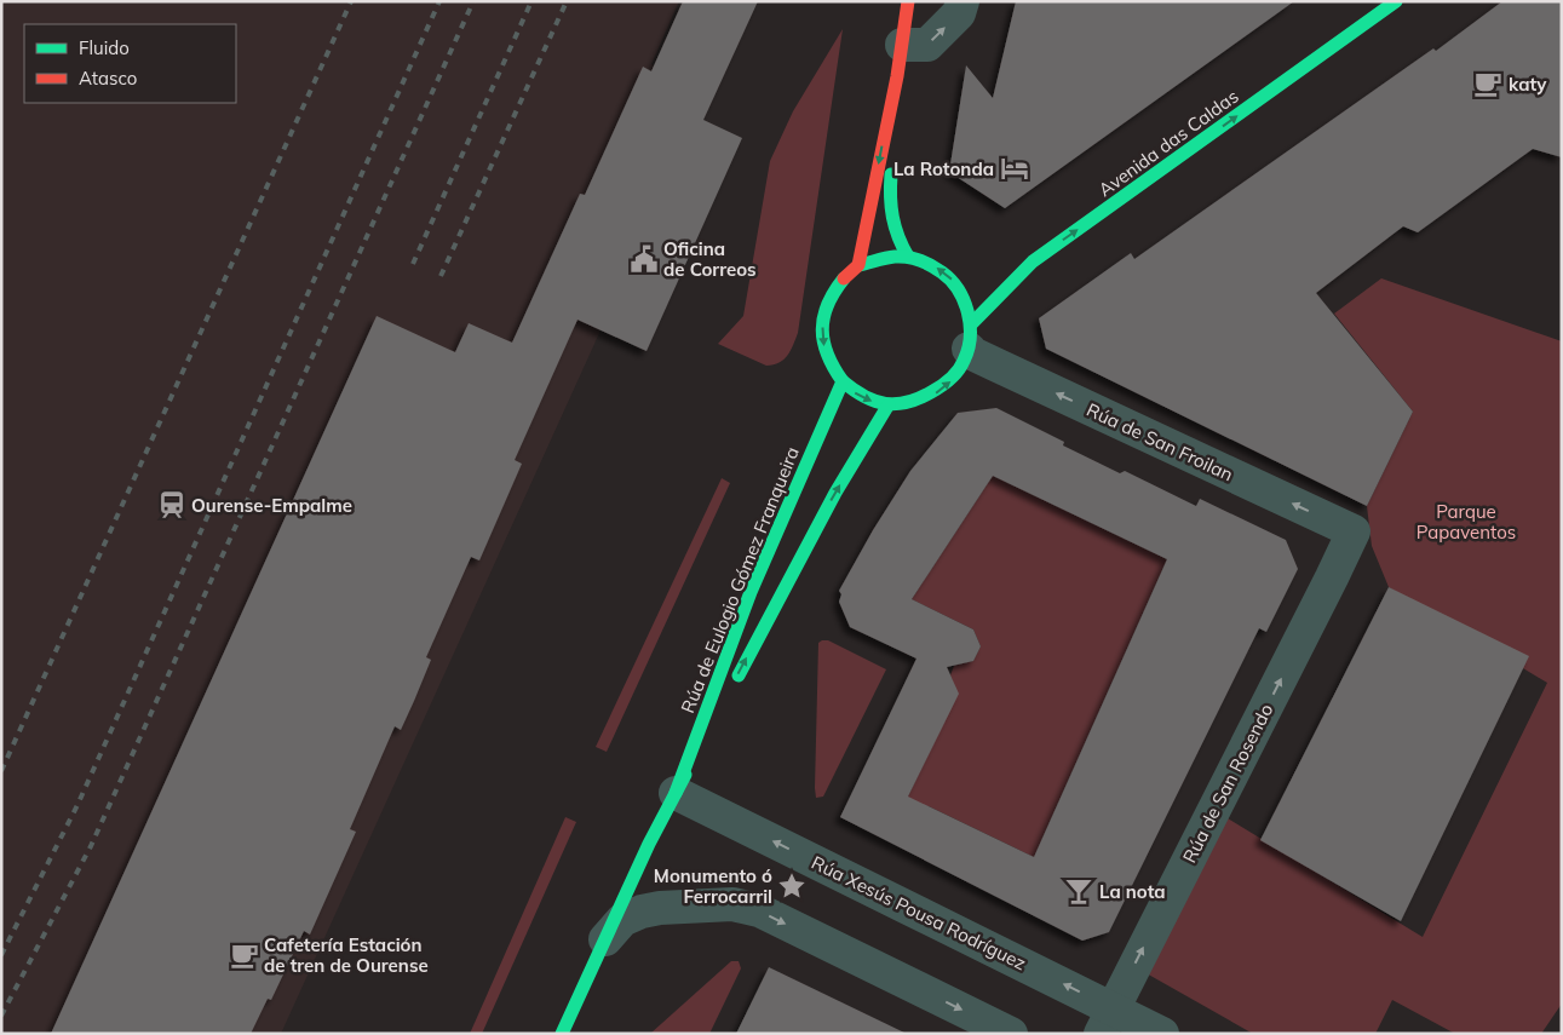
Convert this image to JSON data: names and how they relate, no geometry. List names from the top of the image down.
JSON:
{
  "streets": {
    "main road": ["Avenida das Caldas", "Rúa de Eulogio Gómez Franqueira"],
    "street": ["Rúa de San Froilan", "Rúa de San Rosendo", "Rúa Xesús Pousa Rodríguez"]
  },
  "crossings": [
    ["Avenida das Caldas", "Rúa de San Froilan"],
    ["Avenida das Caldas", "Rúa de Eulogio Gómez Franqueira"],
    ["Rúa de San Froilan", "Rúa de Eulogio Gómez Franqueira"],
    ["Rúa de San Froilan", "Rúa de San Rosendo"],
    ["Rúa de Eulogio Gómez Franqueira", "Rúa Xesús Pousa Rodríguez"],
    ["Rúa de San Rosendo", "Rúa Xesús Pousa Rodríguez"]
  ],
  "one_way": ["Avenida das Caldas", "Rúa de San Froilan", "Rúa de San Rosendo"],
  "parks": ["Parque Papaventos"],
  "places": {
    "cafe": ["katy", "Cafetería Estación de tren de Ourense"],
    "hotel": ["La Rotonda"],
    "public building": ["Oficina de Correos"],
    "station": ["Ourense-Empalme"],
    "place": ["Monumento ó Ferrocarril"],
    "bar": ["La nota"]
  },
  "legend": ["Fluido", "Atasco"]
}
